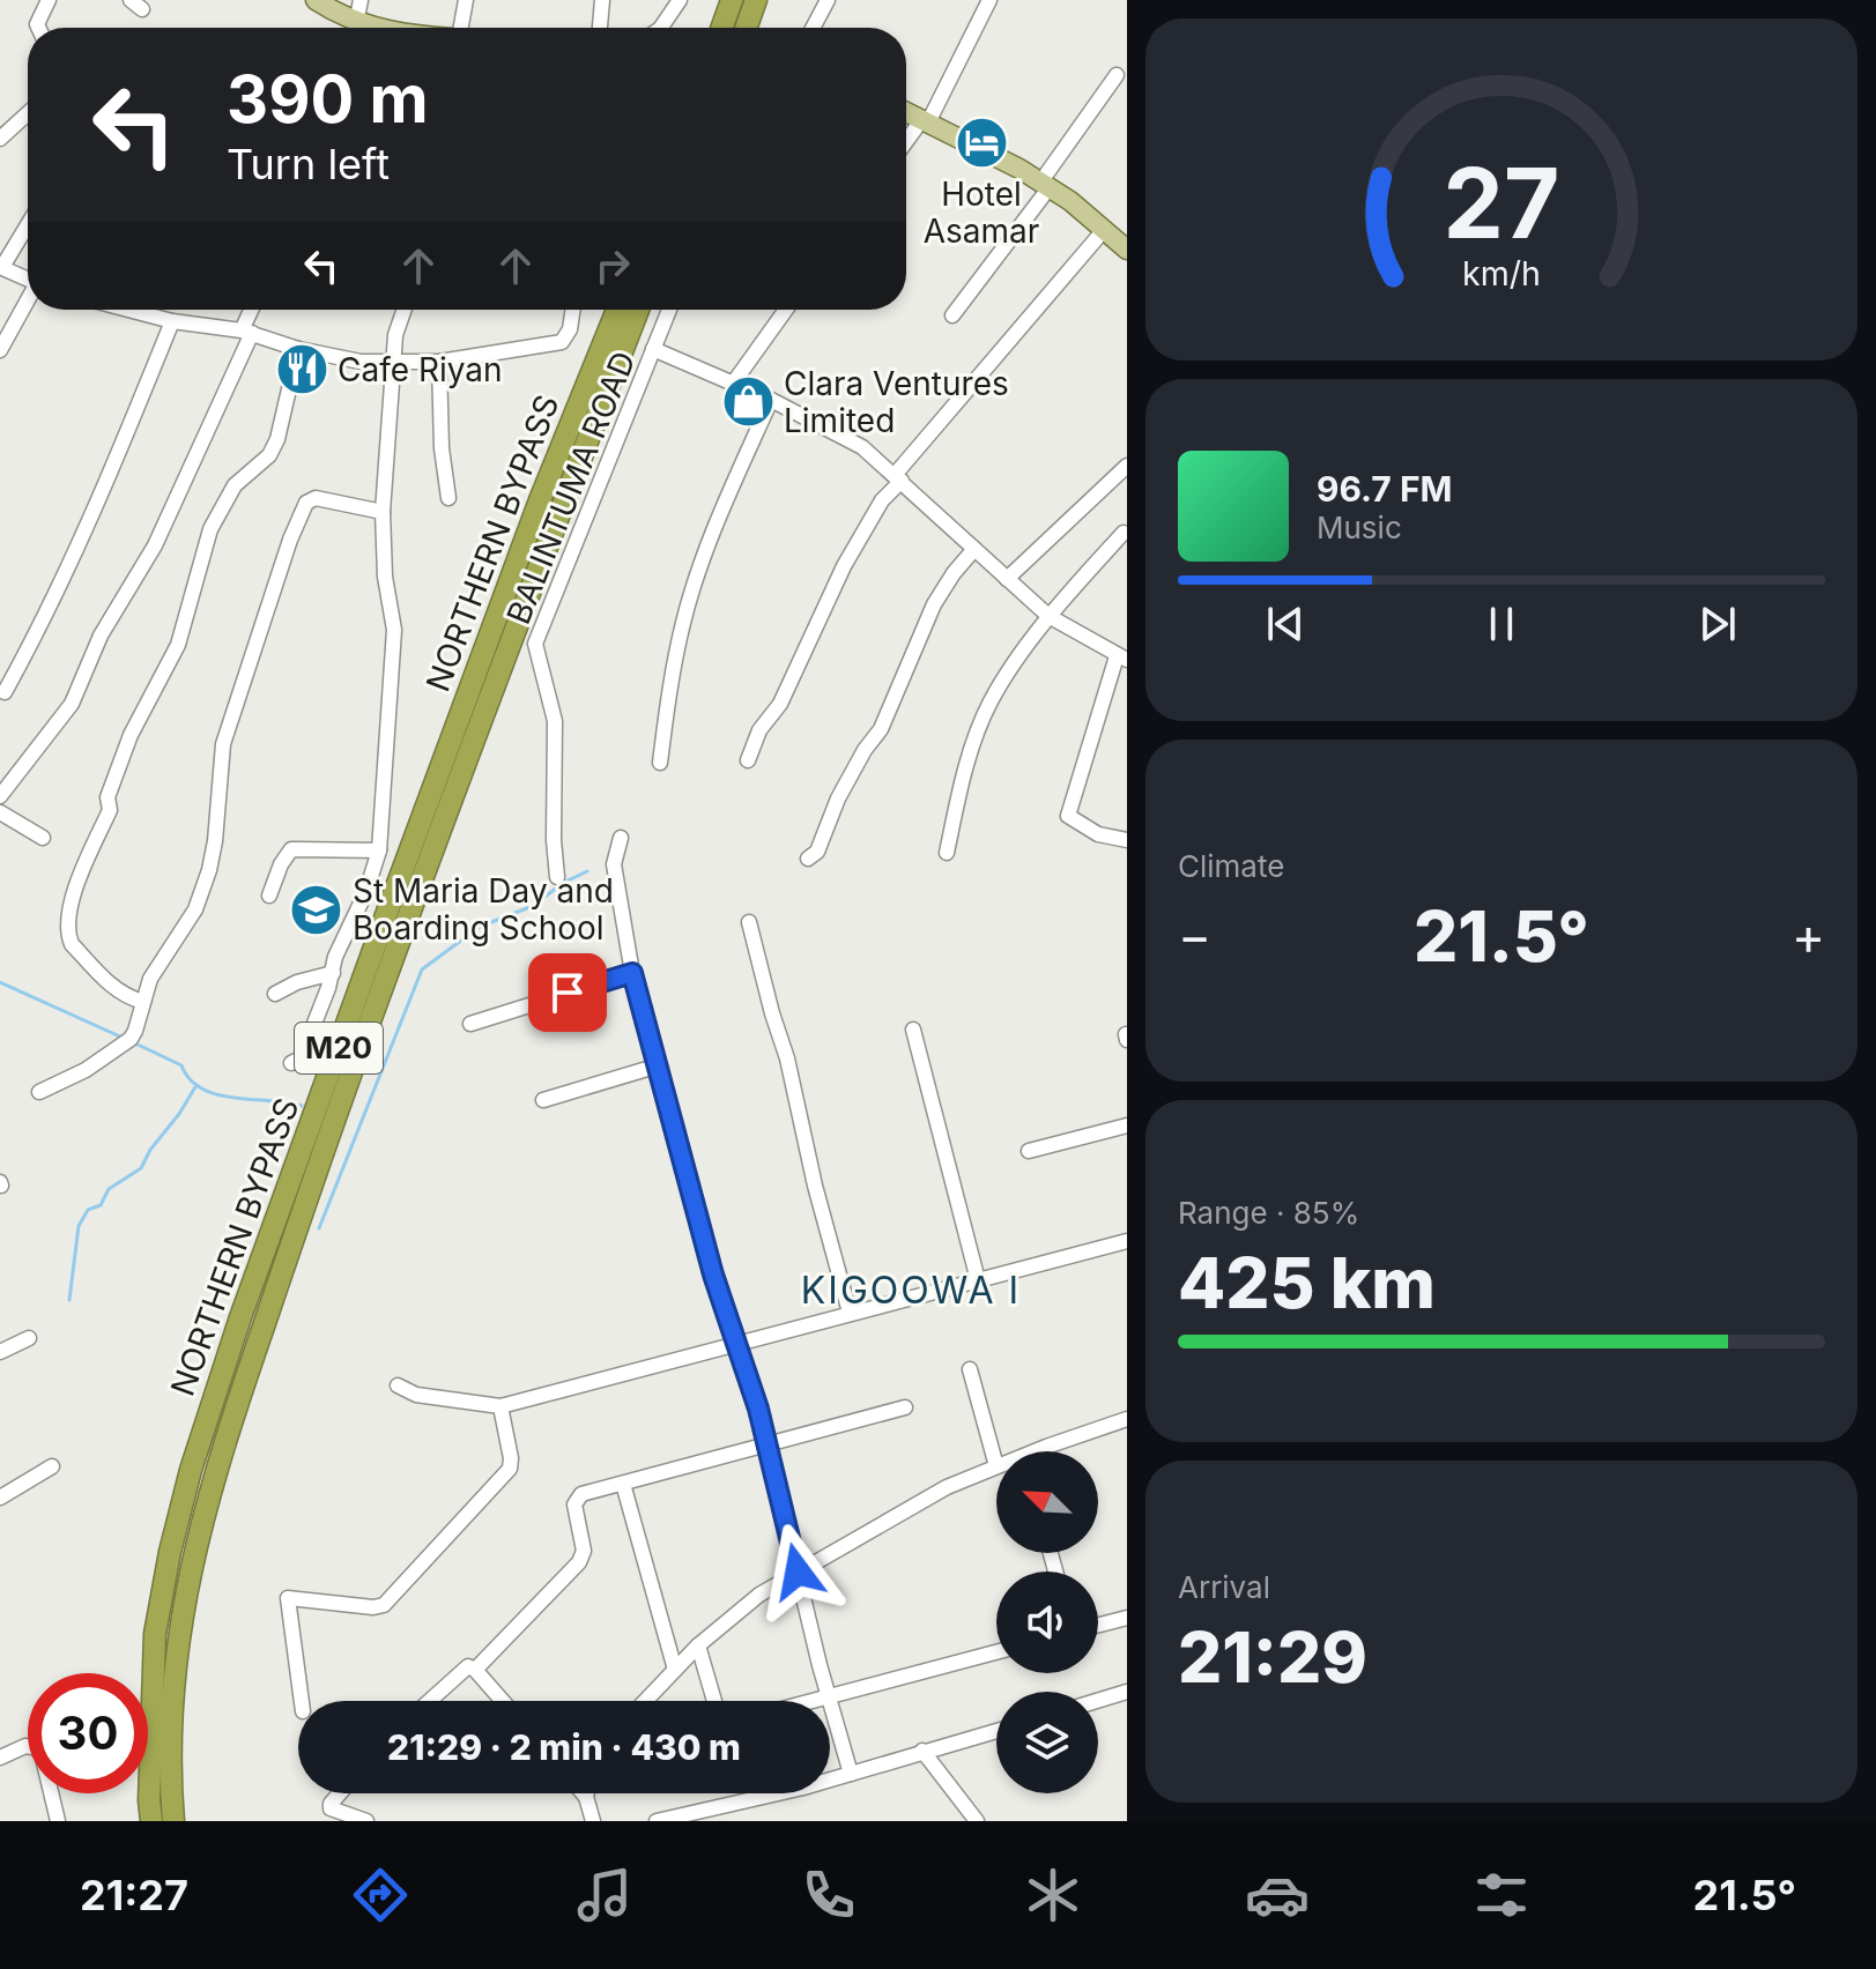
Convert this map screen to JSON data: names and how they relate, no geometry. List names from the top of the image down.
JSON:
{
  "streets": {
    "highway": ["NORTHERN BYPASS", "M20"],
    "street": ["BALINTUMA ROAD"]
  },
  "districts": ["KIGOOWA I"],
  "places": {
    "hotel": ["Hotel Asamar"],
    "restaurant": ["Cafe Riyan"],
    "shop": ["Clara Ventures Limited"],
    "school or university": ["St Maria Day and Boarding School"]
  },
  "north": "top left",
  "page": {
    "turn": ["390 m", "Turn left"],
    "song": ["96.7 FM", "Music"],
    "tile": [
      "Climate",
      ["Range · 85%", "425 km"],
      ["Arrival", "21:29"]
    ],
    "heat": ["−", "21.5°", "+"],
    "limit": "30",
    "trip": "21:29 · 2 min · 430 m",
    "tabs": ["21:27", "21.5°"],
    "gauge": ["27", "km/h"]
  }
}
